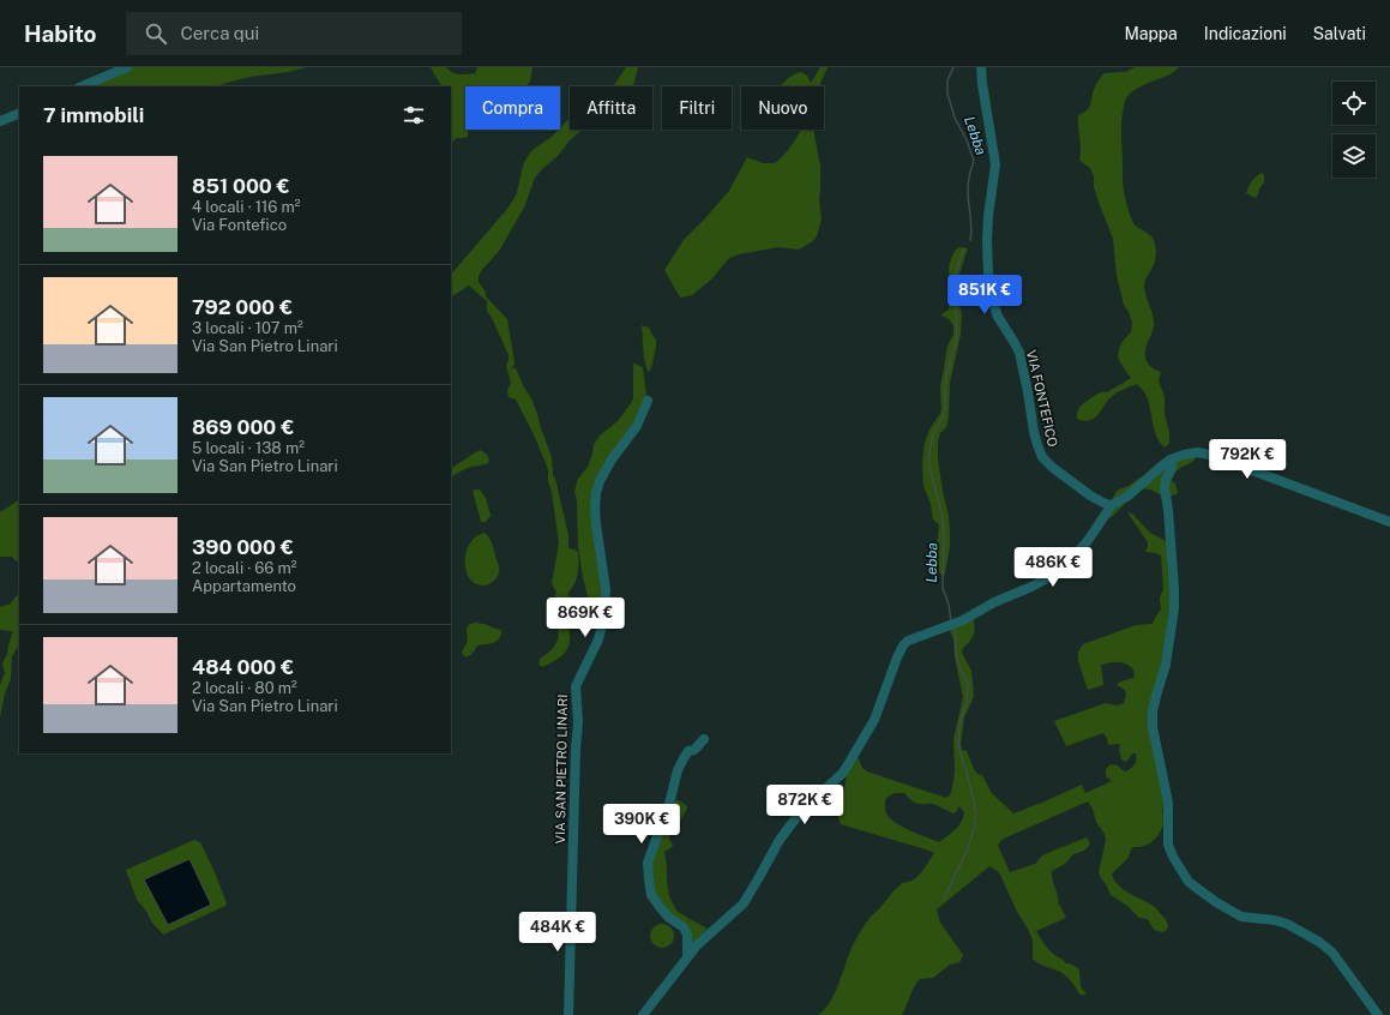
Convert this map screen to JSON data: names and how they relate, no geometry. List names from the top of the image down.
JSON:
{
  "streets": {
    "street": ["VIA FONTEFICO", "VIA SAN PIETRO LINARI"]
  },
  "water": ["Lebba"],
  "page": {
    "header": "Habito",
    "search": "Cerca qui",
    "nav": ["Mappa", "Indicazioni", "Salvati"],
    "chip": [
      "Compra",
      "Affitta",
      "Filtri",
      "Nuovo"
    ],
    "heading": "7 immobili",
    "list": [
      {
        "name": "851 000 €",
        "note": "4 locali · 116 m² · Via Fontefico"
      },
      {
        "name": "792 000 €",
        "note": "3 locali · 107 m² · Via San Pietro Linari"
      },
      {
        "name": "869 000 €",
        "note": "5 locali · 138 m² · Via San Pietro Linari"
      },
      {
        "name": "390 000 €",
        "note": "2 locali · 66 m² · Appartamento"
      },
      {
        "name": "484 000 €",
        "note": "2 locali · 80 m² · Via San Pietro Linari"
      }
    ],
    "price": [
      "851K €",
      "792K €",
      "486K €",
      "869K €",
      "872K €",
      "390K €",
      "484K €"
    ]
  }
}
